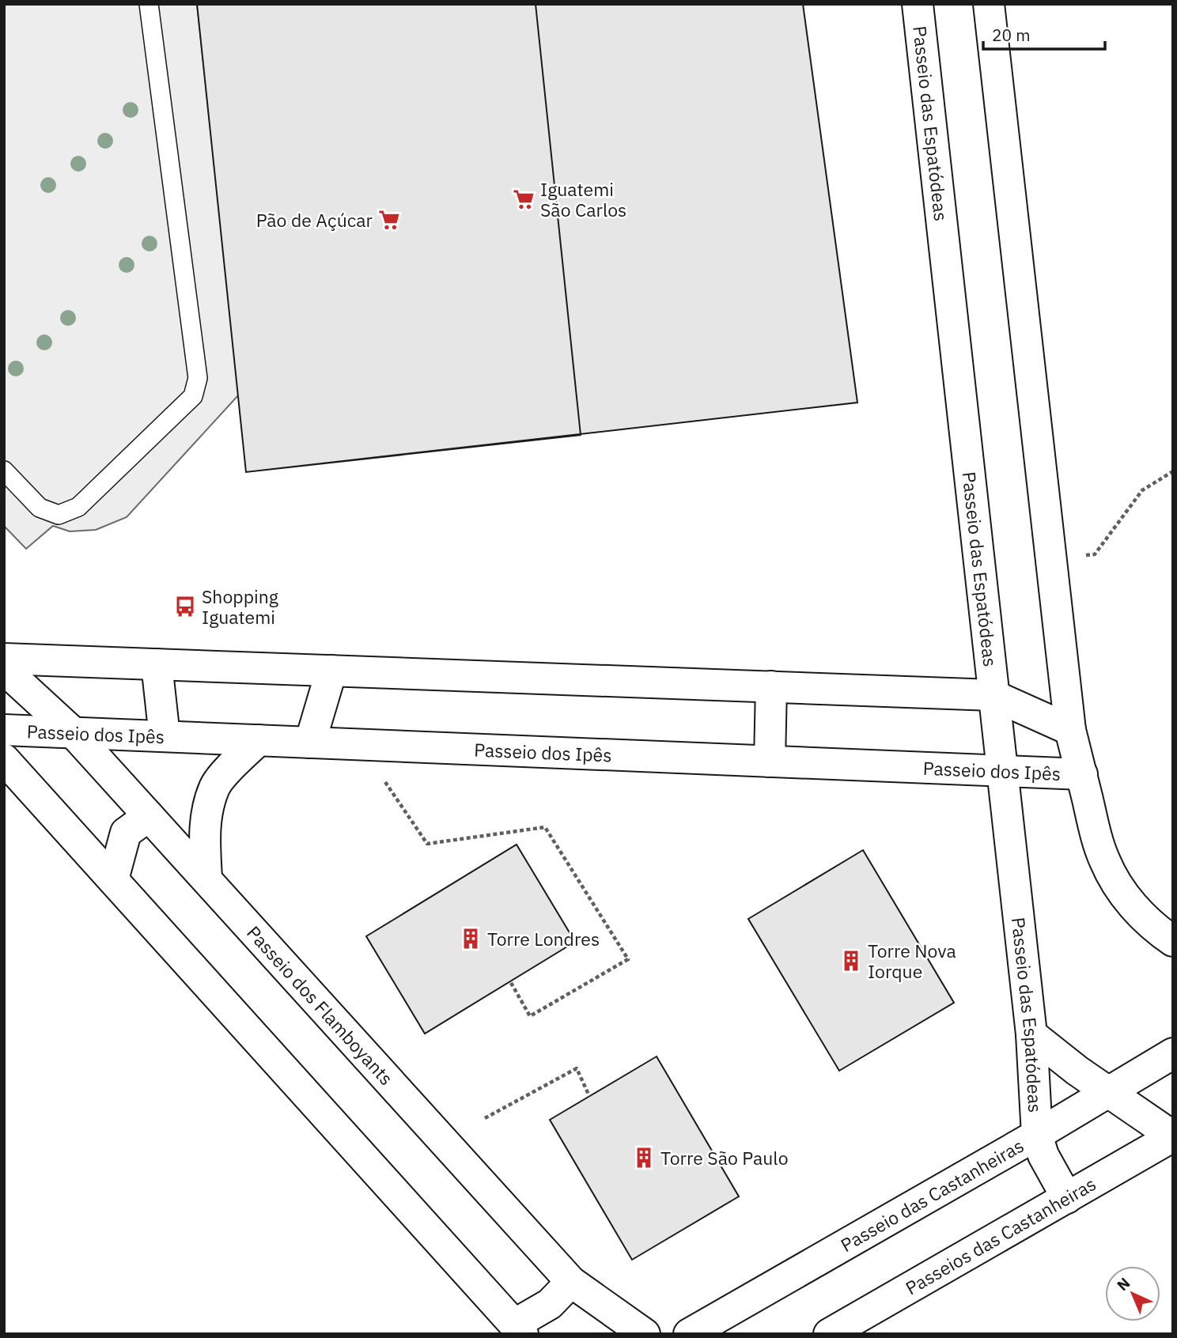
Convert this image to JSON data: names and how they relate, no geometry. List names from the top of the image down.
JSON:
{
  "streets": {
    "street": [
      "Passeio das Espatódeas",
      "Passeio dos Ipês",
      "Passeio dos Flamboyants",
      "Passeio das Castanheiras",
      "Passeios das Castanheiras"
    ]
  },
  "crossings": [
    ["Passeio das Espatódeas", "Passeio dos Ipês"],
    ["Passeio das Espatódeas", "Passeio das Castanheiras"],
    ["Passeio das Espatódeas", "Passeios das Castanheiras"],
    ["Passeio dos Ipês", "Passeio dos Flamboyants"]
  ],
  "places": {
    "supermarket": ["Iguatemi São Carlos", "Pão de Açúcar"],
    "bus stop": ["Shopping Iguatemi"],
    "building": ["Torre Londres", "Torre Nova Iorque", "Torre São Paulo"]
  },
  "scale_bar": "20 m",
  "north": "top left"
}
